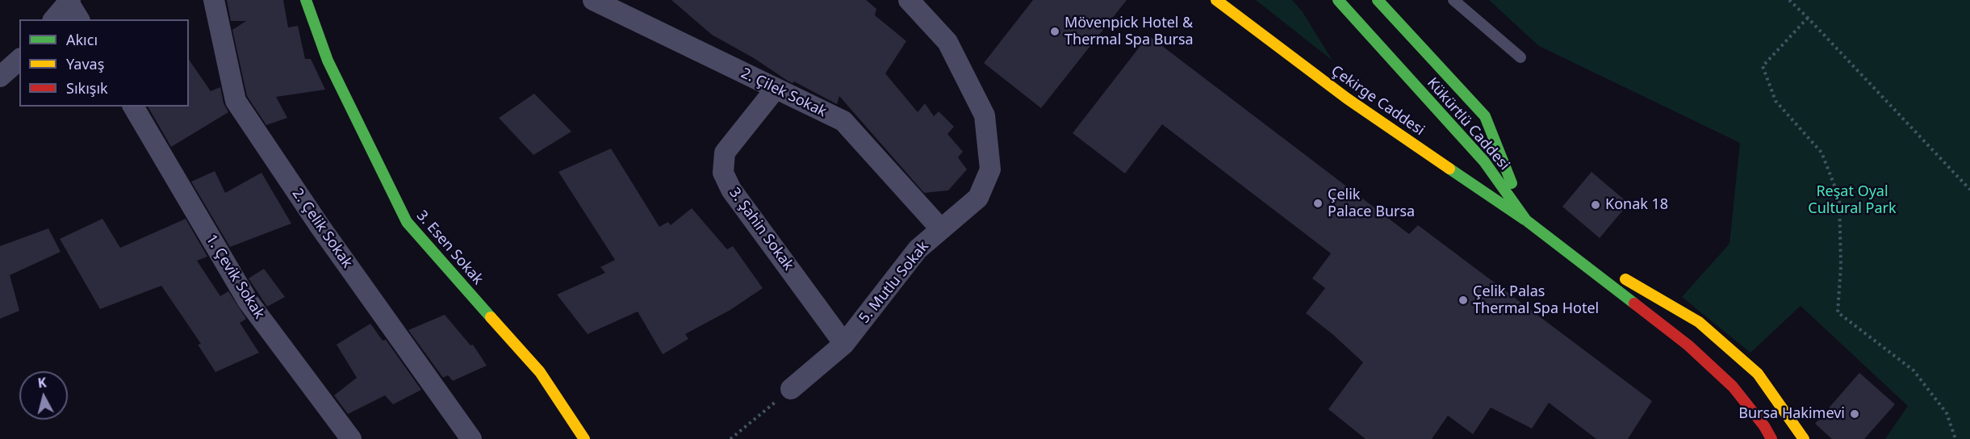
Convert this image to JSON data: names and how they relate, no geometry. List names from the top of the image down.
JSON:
{
  "streets": {
    "main road": ["Çekirge Caddesi", "Kükürtlü Caddesi", "3. Esen Sokak"],
    "street": [
      "2. Çilek Sokak",
      "2. Çelik Sokak",
      "3. Şahin Sokak",
      "1. Çevik Sokak",
      "5. Mutlu Sokak"
    ]
  },
  "crossings": [
    ["2. Çilek Sokak", "3. Şahin Sokak"],
    ["2. Çilek Sokak", "5. Mutlu Sokak"],
    ["Çekirge Caddesi", "Kükürtlü Caddesi"],
    ["3. Şahin Sokak", "5. Mutlu Sokak"]
  ],
  "parks": ["Reşat Oyal Cultural Park"],
  "places": [
    "Mövenpick Hotel & Thermal Spa Bursa",
    "Çelik Palace Bursa",
    "Konak 18",
    "Çelik Palas Thermal Spa Hotel",
    "Bursa Hakimevi"
  ],
  "legend": ["Akıcı", "Yavaş", "Sıkışık"],
  "north": "top"
}
